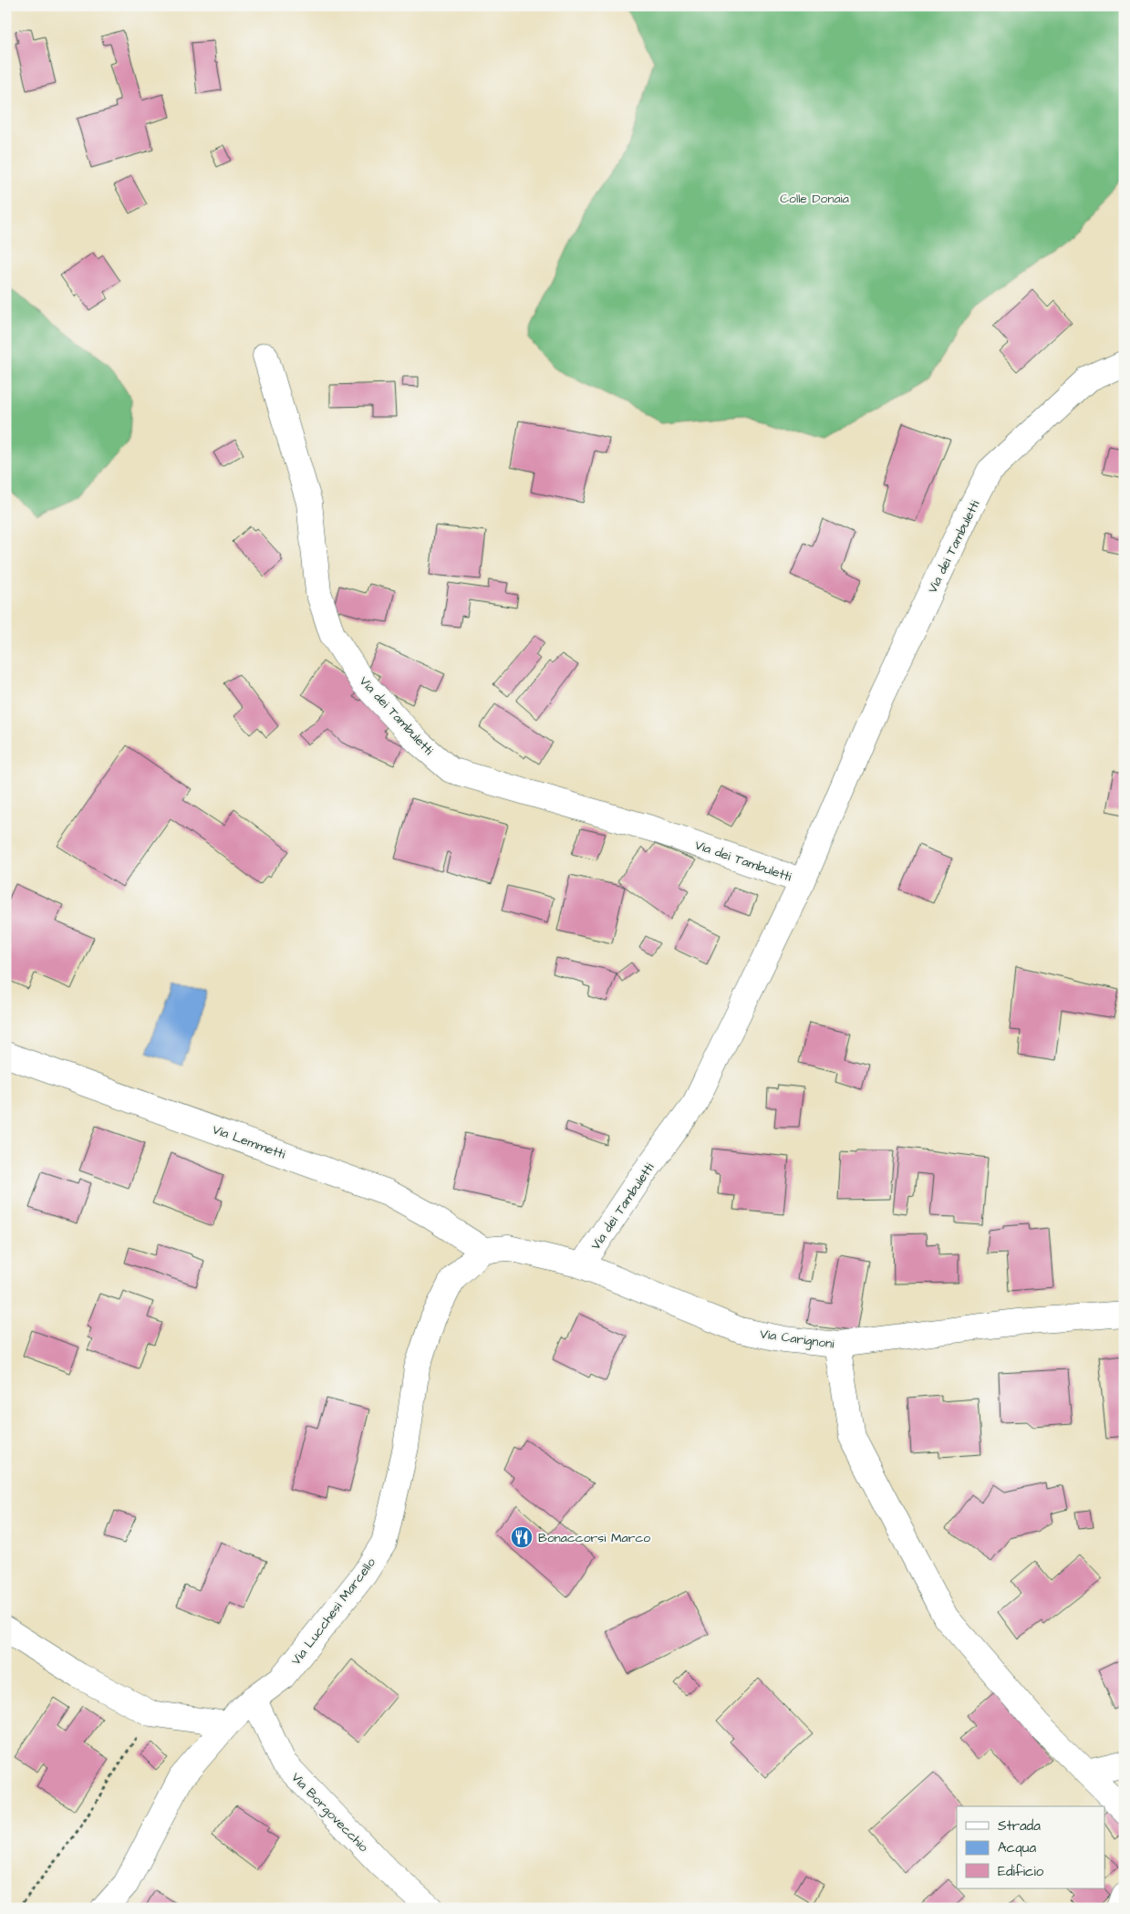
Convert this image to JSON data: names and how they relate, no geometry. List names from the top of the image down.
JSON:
{
  "streets": {
    "street": [
      "Via dei Tambuletti",
      "Via Lemmetti",
      "Via Carignoni",
      "Via Lucchesi Marcello",
      "Via Borgovecchio"
    ]
  },
  "crossings": [
    ["Via dei Tambuletti", "Via Carignoni"],
    ["Via Lemmetti", "Via Carignoni"],
    ["Via Lemmetti", "Via Lucchesi Marcello"],
    ["Via Carignoni", "Via Lucchesi Marcello"],
    ["Via Lucchesi Marcello", "Via Borgovecchio"]
  ],
  "parks": ["Colle Donaia"],
  "places": {
    "restaurant": ["Bonaccorsi Marco"]
  },
  "legend": ["Strada", "Acqua", "Edificio"]
}
